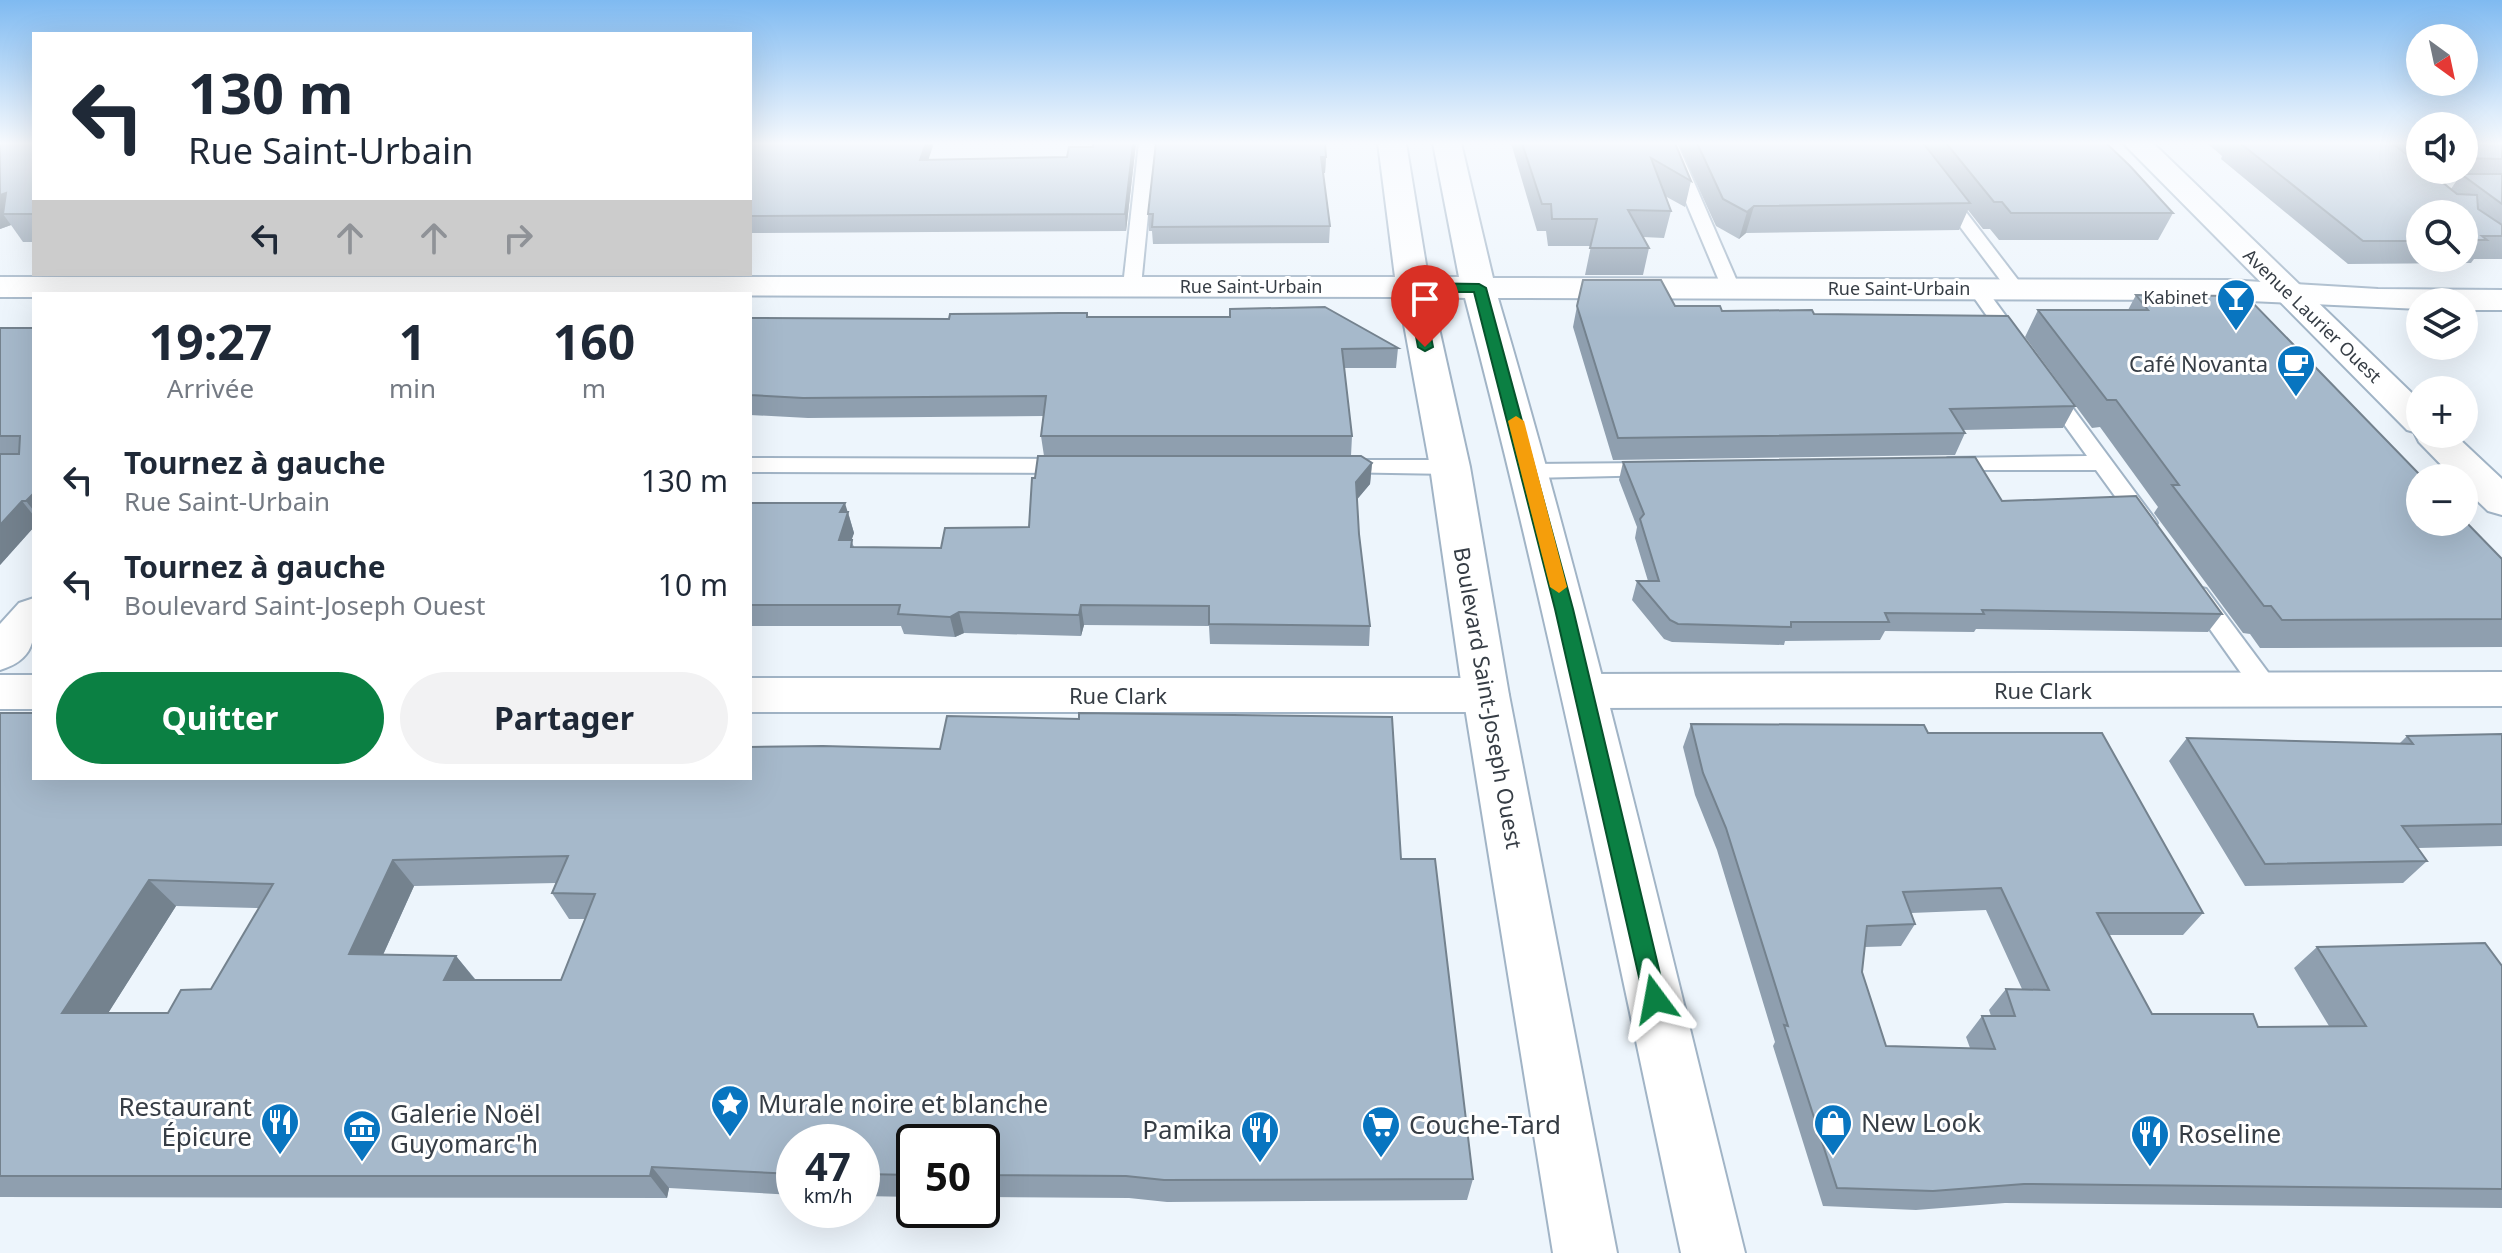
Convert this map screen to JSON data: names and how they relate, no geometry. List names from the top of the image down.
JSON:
{
  "streets": {
    "main road": [
      "Rue Saint-Urbain",
      "Avenue Laurier Ouest",
      "Rue Clark",
      "Boulevard Saint-Joseph Ouest"
    ]
  },
  "crossings": [
    ["Rue Saint-Urbain", "Avenue Laurier Ouest"],
    ["Rue Saint-Urbain", "Boulevard Saint-Joseph Ouest"],
    ["Rue Clark", "Boulevard Saint-Joseph Ouest"]
  ],
  "places": {
    "bar": ["Kabinet"],
    "cafe": ["Café Novanta"],
    "place": ["Murale noire et blanche"],
    "restaurant": ["Restaurant Épicure", "Pamika", "Roseline"],
    "shop": ["New Look"],
    "supermarket": ["Couche-Tard"],
    "museum": ["Galerie Noël Guyomarc'h"]
  },
  "north": "bottom right",
  "page": {
    "map_buttons": ["+", "−"],
    "turn": ["130 m", "Rue Saint-Urbain"],
    "eta": [
      "19:27",
      "Arrivée",
      "1",
      "min",
      "160",
      "m"
    ],
    "list": [
      {
        "name": "Tournez à gauche",
        "note": "Rue Saint-Urbain",
        "value": "130 m"
      },
      {
        "name": "Tournez à gauche",
        "note": "Boulevard Saint-Joseph Ouest",
        "value": "10 m"
      }
    ],
    "buttons": ["Quitter", "Partager"],
    "speed": "47 km/h",
    "limit": "50"
  }
}
